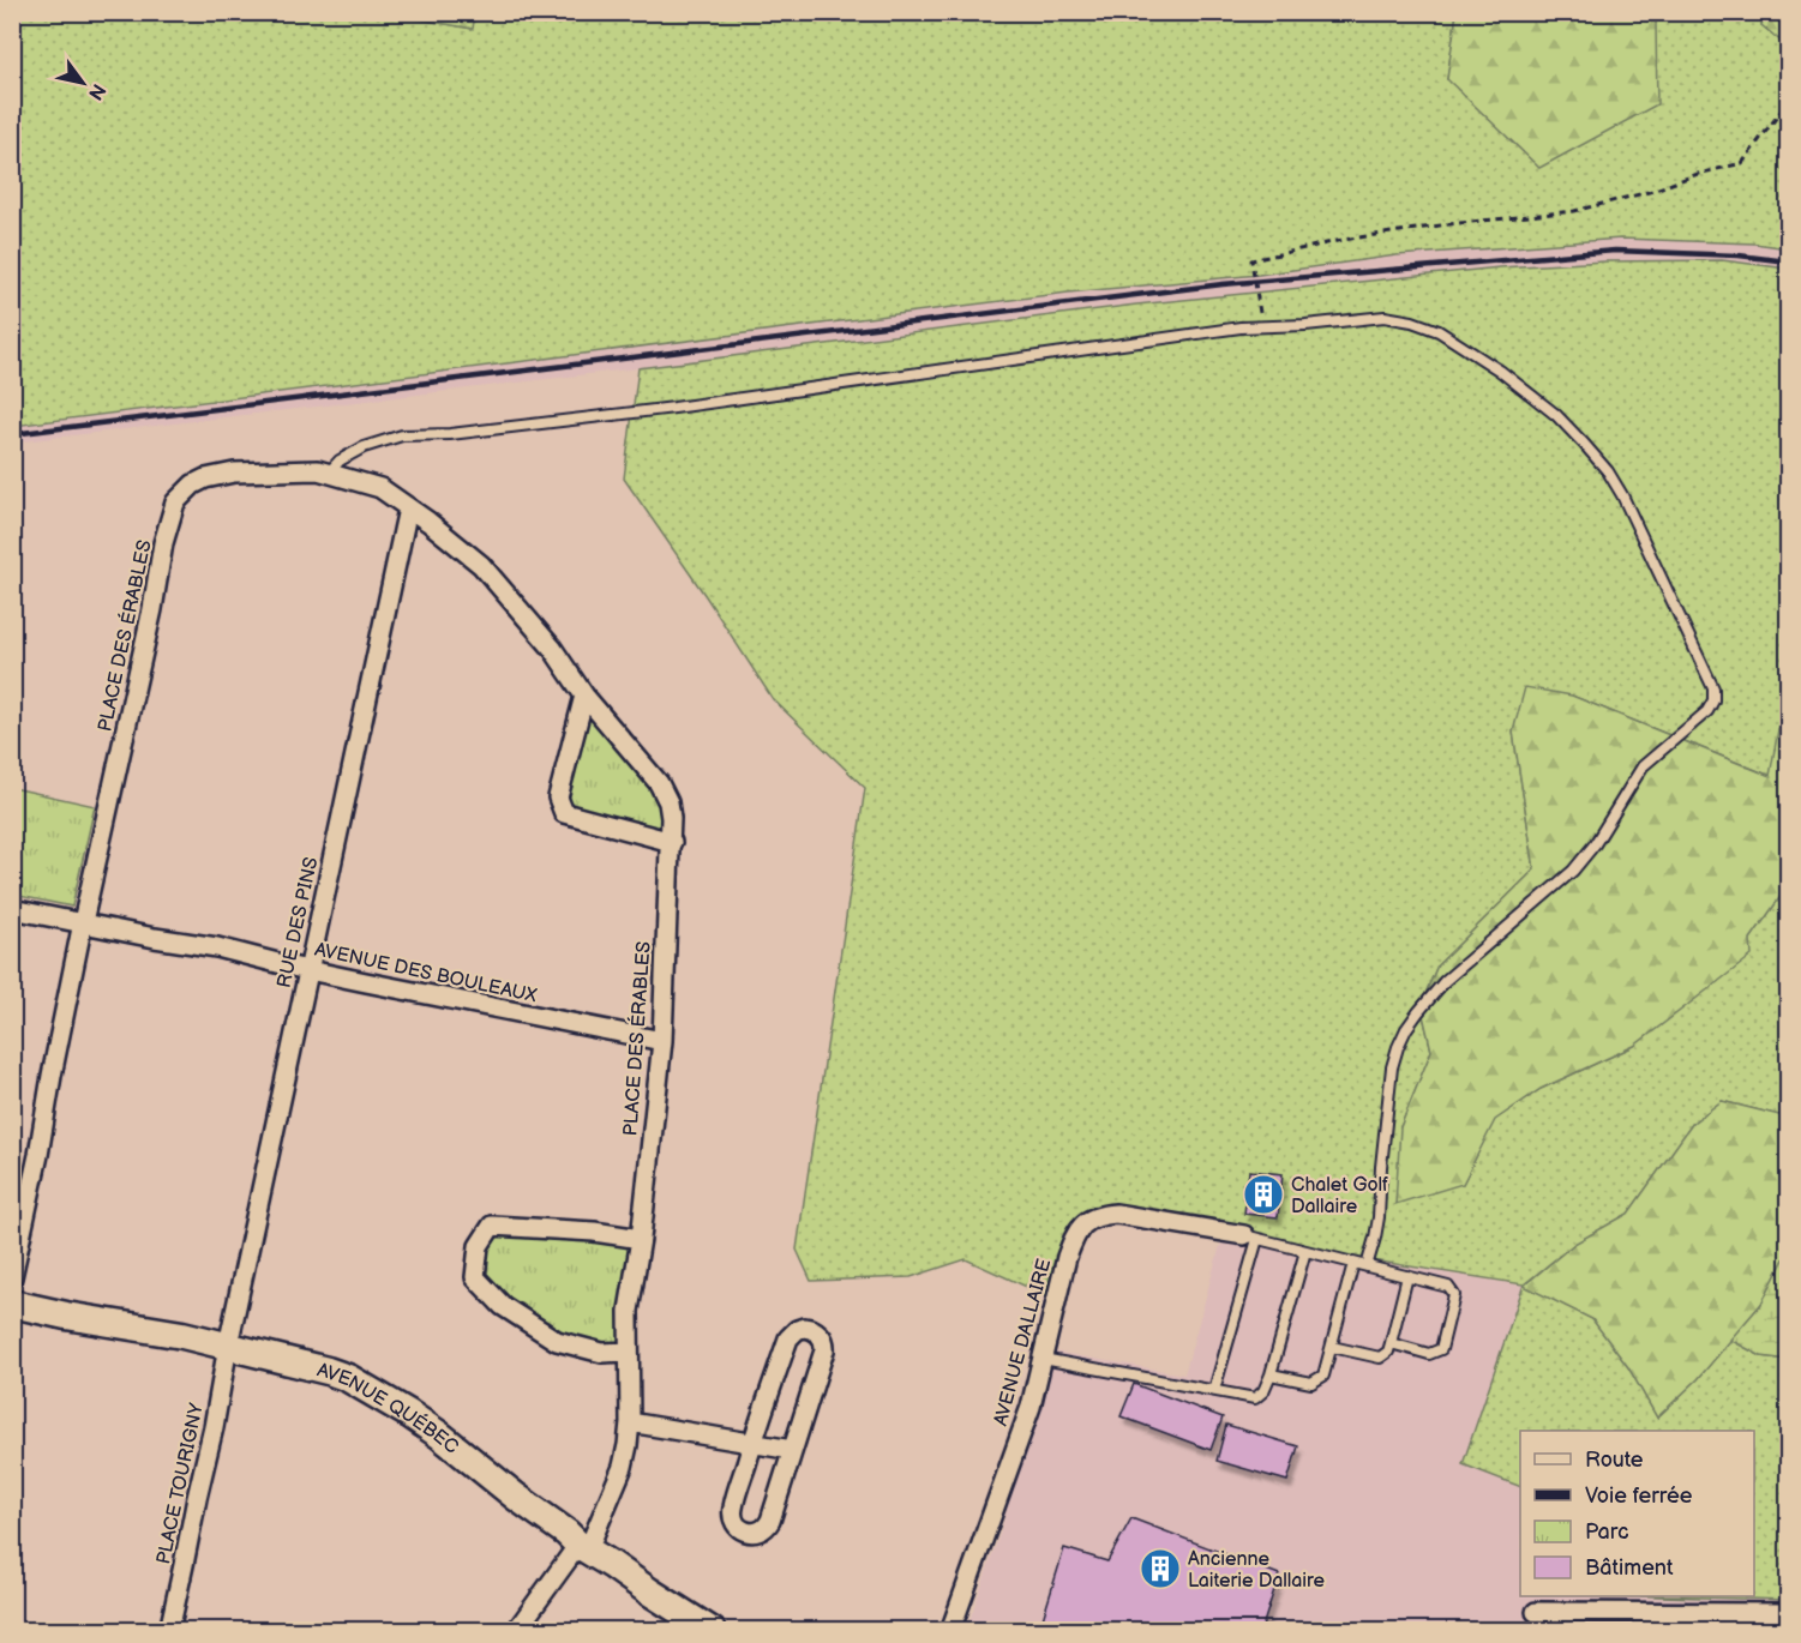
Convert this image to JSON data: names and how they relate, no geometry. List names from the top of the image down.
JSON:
{
  "streets": {
    "street": [
      "PLACE DES ÉRABLES",
      "RUE DES PINS",
      "AVENUE DES BOULEAUX",
      "AVENUE DALLAIRE",
      "AVENUE QUÉBEC",
      "PLACE TOURIGNY"
    ]
  },
  "crossings": [
    ["PLACE DES ÉRABLES", "RUE DES PINS"],
    ["PLACE DES ÉRABLES", "AVENUE DES BOULEAUX"],
    ["PLACE DES ÉRABLES", "AVENUE QUÉBEC"],
    ["RUE DES PINS", "AVENUE DES BOULEAUX"],
    ["RUE DES PINS", "AVENUE QUÉBEC"],
    ["RUE DES PINS", "PLACE TOURIGNY"],
    ["AVENUE QUÉBEC", "PLACE TOURIGNY"]
  ],
  "places": {
    "building": ["Chalet Golf Dallaire", "Ancienne Laiterie Dallaire"]
  },
  "legend": [
    "Route",
    "Voie ferrée",
    "Parc",
    "Bâtiment"
  ],
  "north": "bottom right"
}
